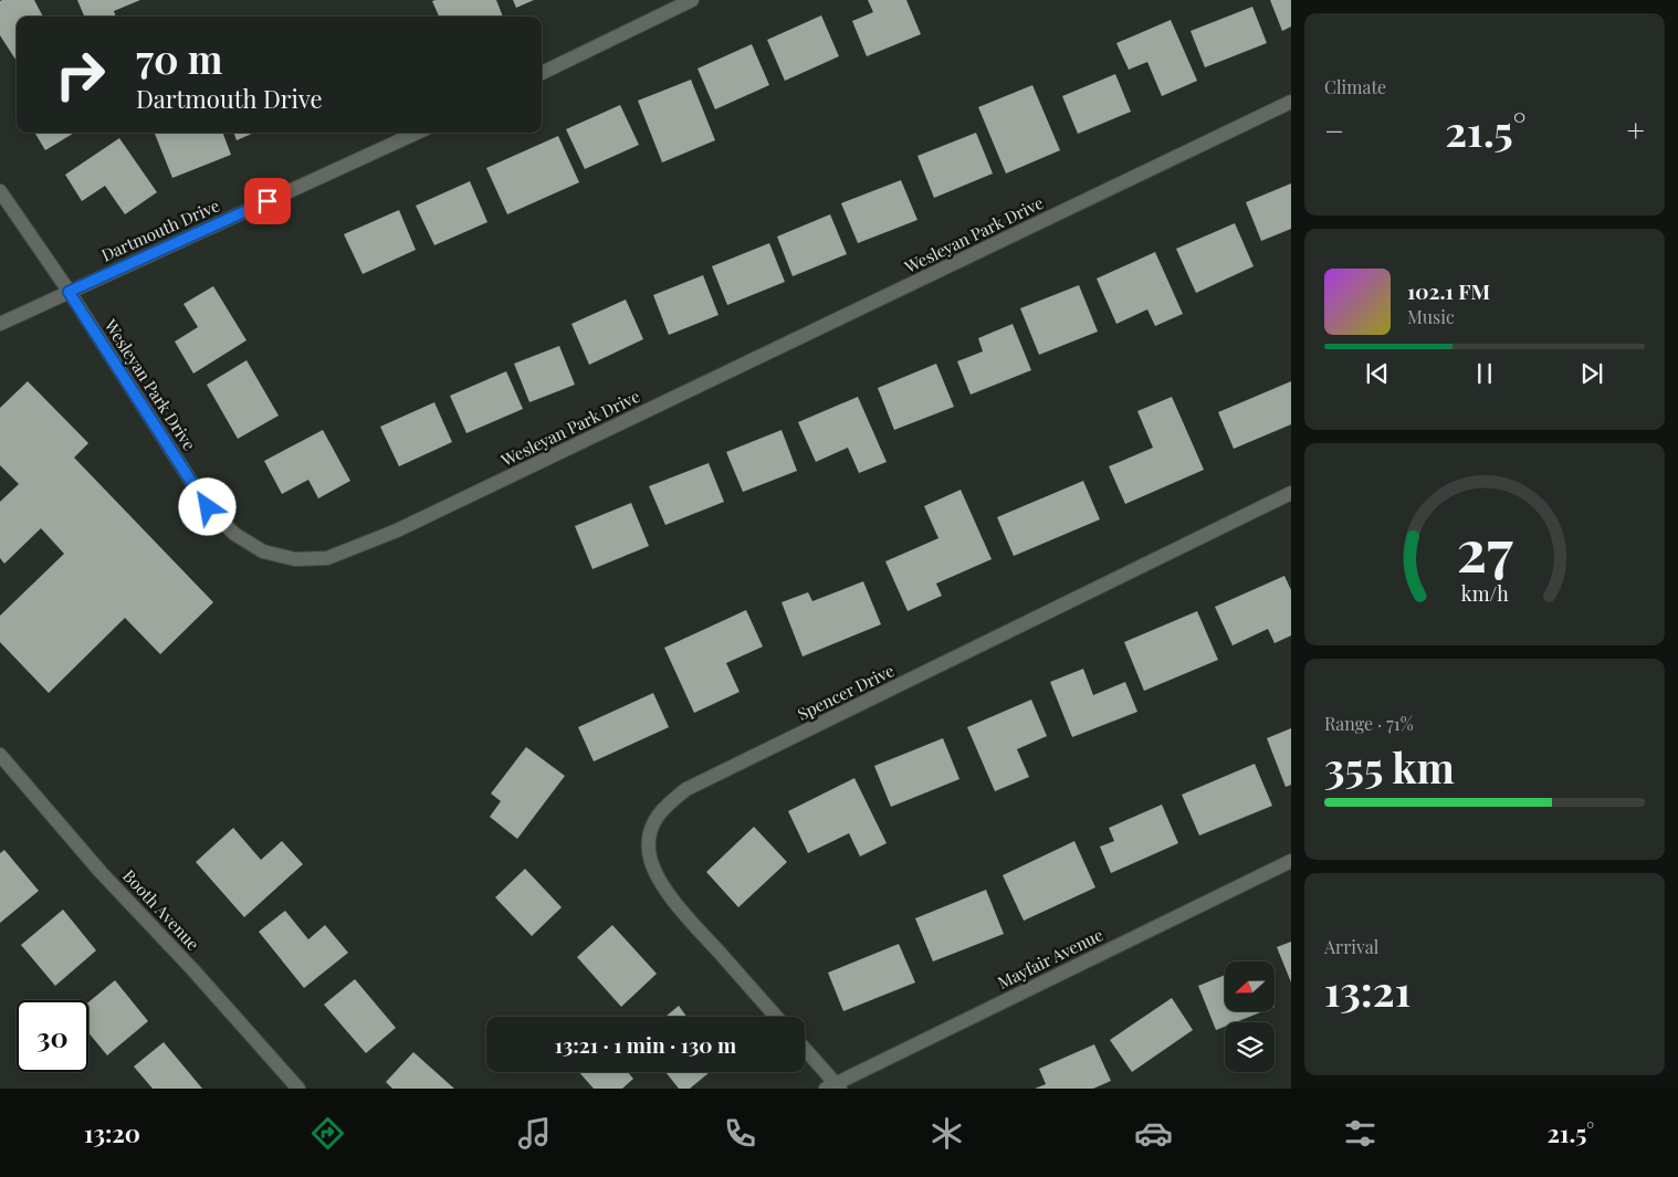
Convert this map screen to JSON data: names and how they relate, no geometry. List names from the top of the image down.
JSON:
{
  "streets": {
    "street": [
      "Dartmouth Drive",
      "Wesleyan Park Drive",
      "Spencer Drive",
      "Booth Avenue",
      "Mayfair Avenue"
    ]
  },
  "crossings": [
    ["Dartmouth Drive", "Wesleyan Park Drive"]
  ],
  "north": "left",
  "page": {
    "tile": [
      "Climate",
      ["Range · 71%", "355 km"],
      ["Arrival", "13:21"]
    ],
    "turn": ["70 m", "Dartmouth Drive"],
    "heat": ["−", "21.5°", "+"],
    "song": ["102.1 FM", "Music"],
    "limit": "30",
    "trip": "13:21 · 1 min · 130 m",
    "tabs": ["13:20", "21.5°"],
    "gauge": ["27", "km/h"]
  }
}
